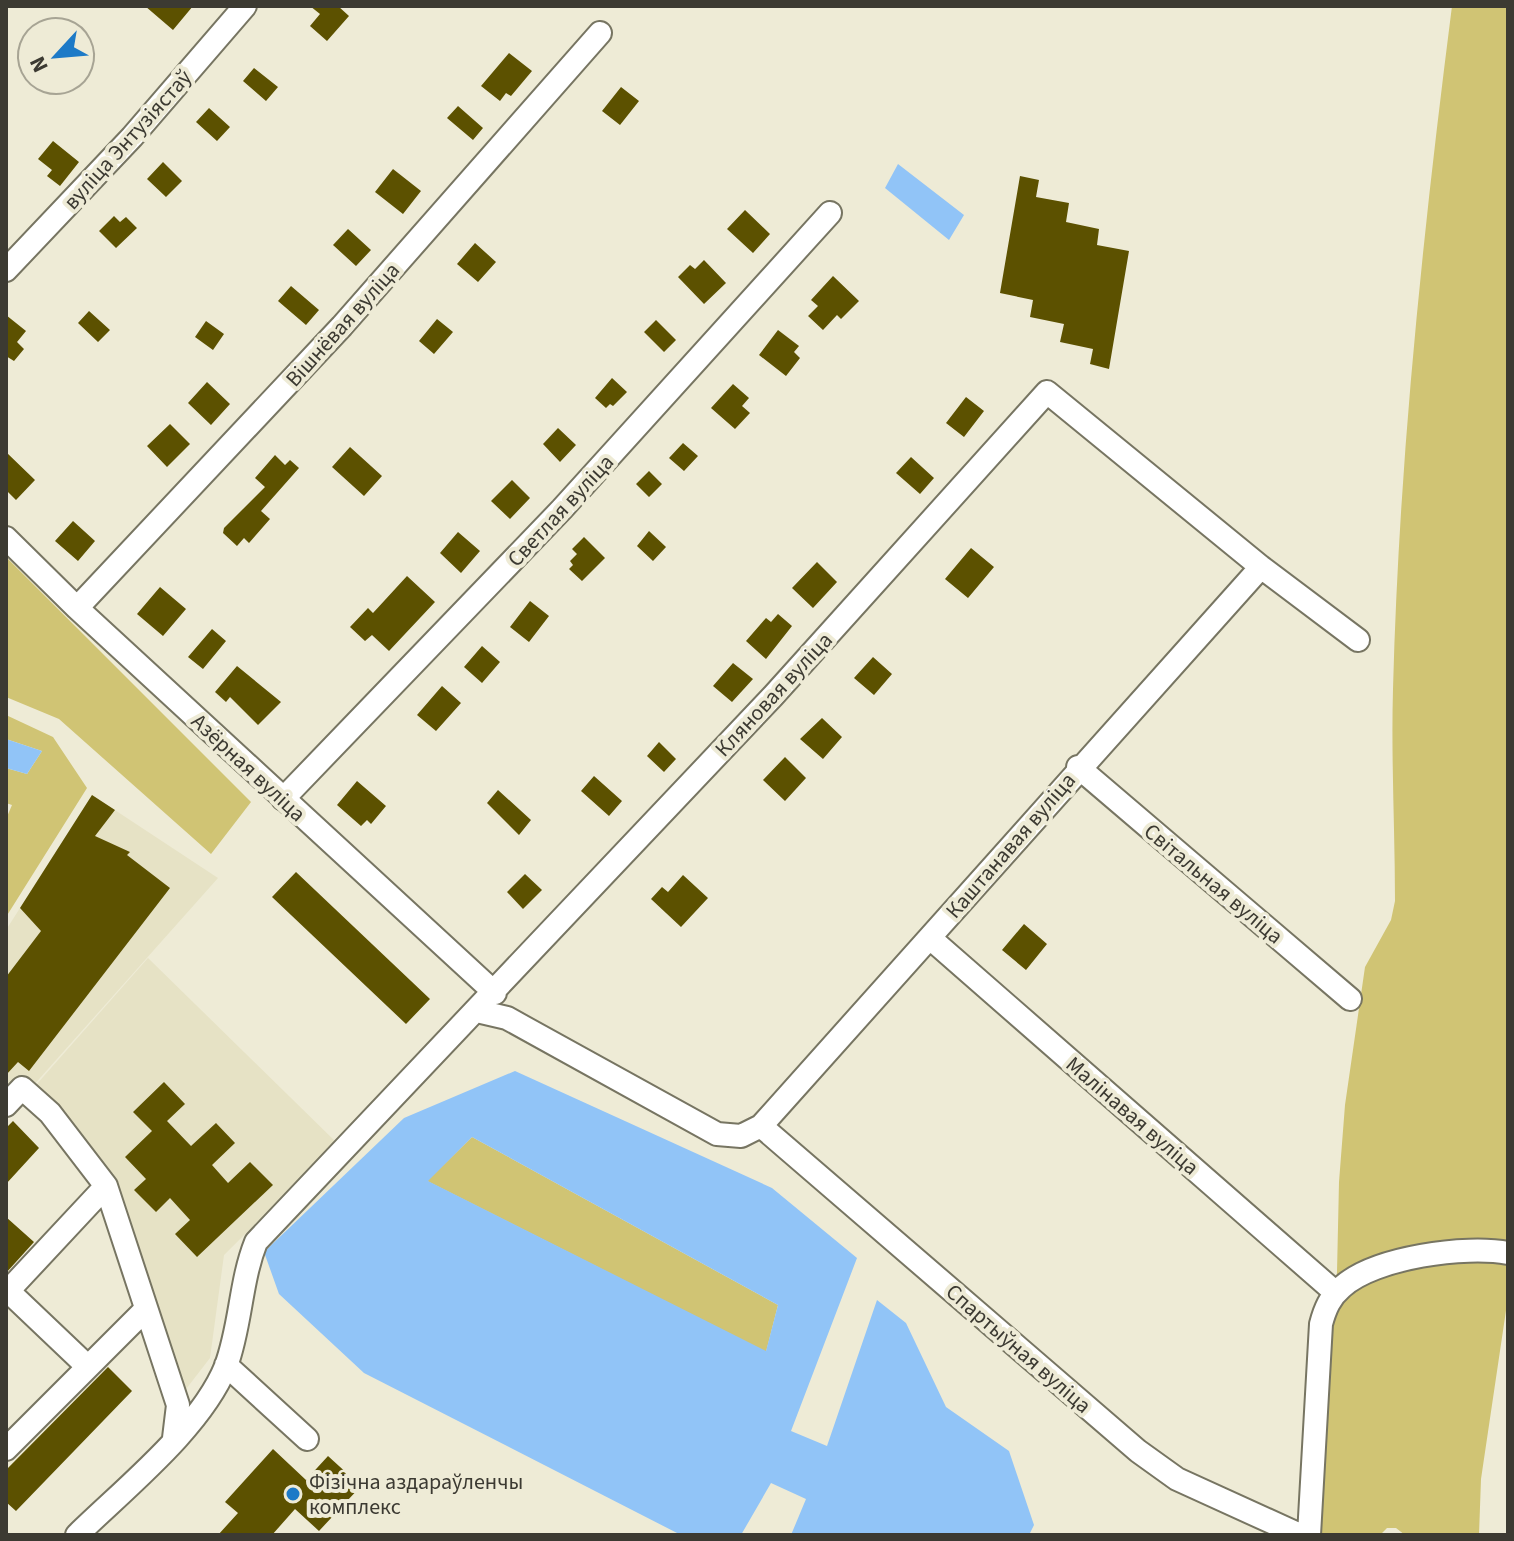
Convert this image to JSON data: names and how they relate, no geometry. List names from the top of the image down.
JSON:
{
  "streets": {
    "street": [
      "вуліца Энтузіястаў",
      "Вішнёвая вуліца",
      "Светлая вуліца",
      "Кляновая вуліца",
      "Азёрная вуліца",
      "Каштанавая вуліца",
      "Світальная вуліца",
      "Малінавая вуліца",
      "Спартыўная вуліца"
    ]
  },
  "crossings": [
    ["Вішнёвая вуліца", "Азёрная вуліца"],
    ["Светлая вуліца", "Азёрная вуліца"],
    ["Кляновая вуліца", "Азёрная вуліца"],
    ["Кляновая вуліца", "Каштанавая вуліца"],
    ["Каштанавая вуліца", "Світальная вуліца"],
    ["Каштанавая вуліца", "Малінавая вуліца"],
    ["Каштанавая вуліца", "Спартыўная вуліца"]
  ],
  "places": ["Фізічна аздараўленчы комплекс"],
  "north": "bottom left"
}
